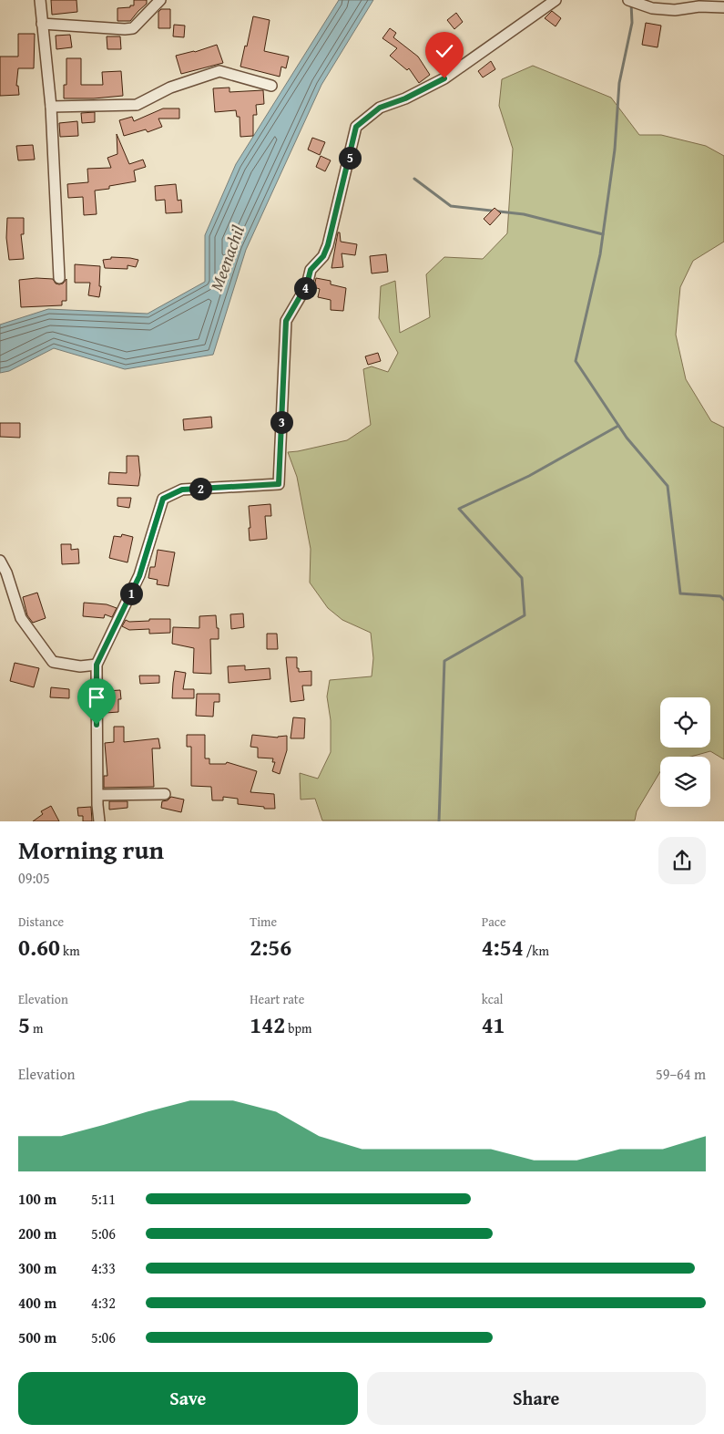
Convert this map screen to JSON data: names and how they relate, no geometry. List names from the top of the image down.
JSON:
{
  "water": ["Meenachil"],
  "page": {
    "pins": [
      "5",
      "4",
      "3",
      "2",
      "1"
    ],
    "heading": ["Morning run", "09:05"],
    "stats": [
      ["Distance", "0.60 km"],
      ["Time", "2:56"],
      ["Pace", "4:54 /km"],
      ["Elevation", "5 m"],
      ["Heart rate", "142 bpm"],
      ["kcal", "41"]
    ],
    "chart": ["Elevation", "59–64 m"],
    "list": [
      {
        "name": "100 m",
        "note": "5:11"
      },
      {
        "name": "200 m",
        "note": "5:06"
      },
      {
        "name": "300 m",
        "note": "4:33"
      },
      {
        "name": "400 m",
        "note": "4:32"
      },
      {
        "name": "500 m",
        "note": "5:06"
      }
    ],
    "buttons": ["Save", "Share"]
  }
}
